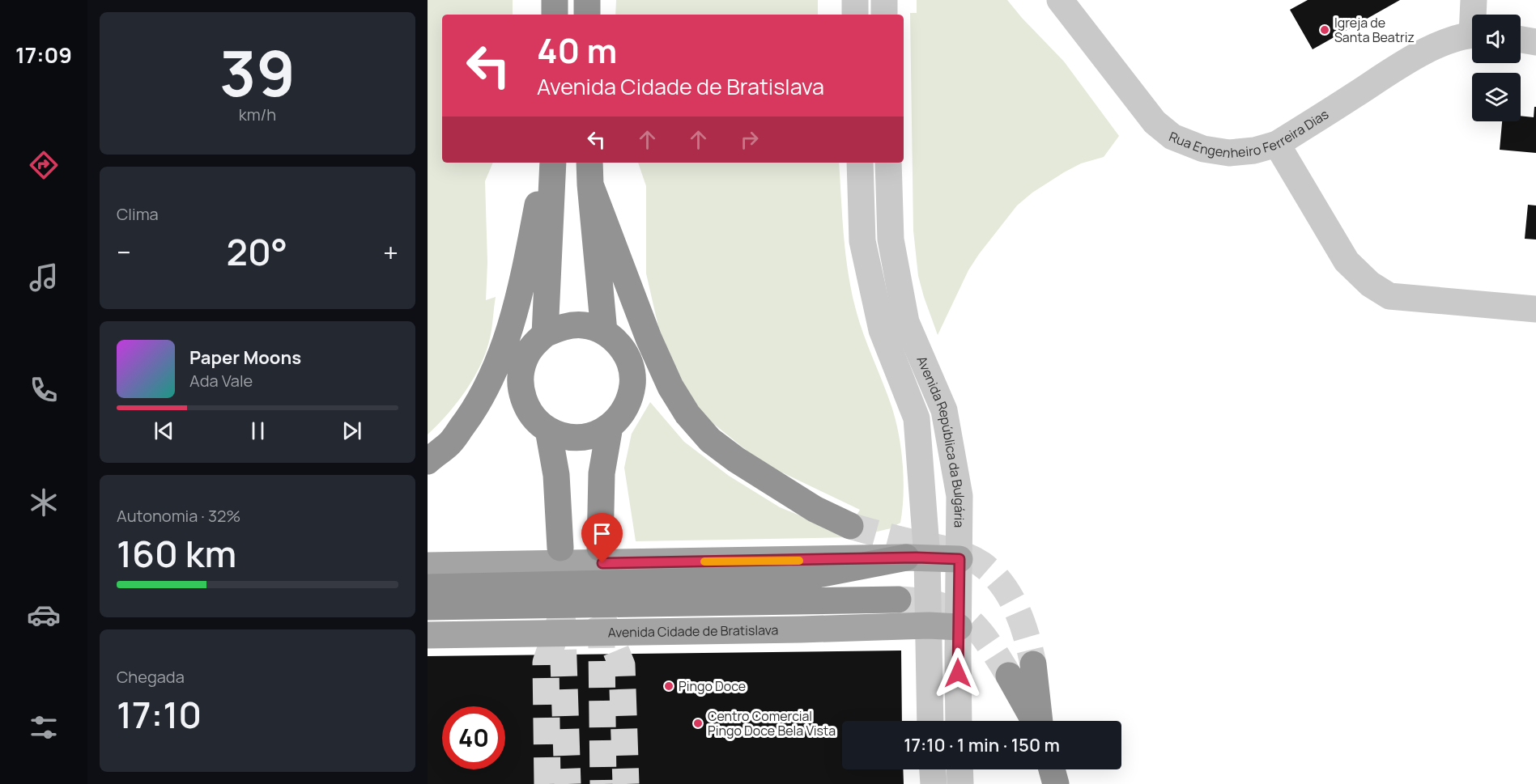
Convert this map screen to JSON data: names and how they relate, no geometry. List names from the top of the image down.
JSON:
{
  "streets": {
    "main road": ["Avenida Cidade de Bratislava"],
    "street": ["Rua Engenheiro Ferreira Dias", "Avenida República da Bulgária"]
  },
  "crossings": [
    ["Avenida República da Bulgária", "Avenida Cidade de Bratislava"]
  ],
  "places": ["Igreja de Santa Beatriz", "Pingo Doce", "Centro Comercial Pingo Doce Bela Vista"],
  "page": {
    "tabs": "17:09",
    "tile": [
      ["39", "km/h"],
      "Clima",
      ["Autonomia · 32%", "160 km"],
      ["Chegada", "17:10"]
    ],
    "turn": ["40 m", "Avenida Cidade de Bratislava"],
    "heat": ["−", "20°", "+"],
    "song": ["Paper Moons", "Ada Vale"],
    "limit": "40",
    "trip": "17:10 · 1 min · 150 m"
  }
}
